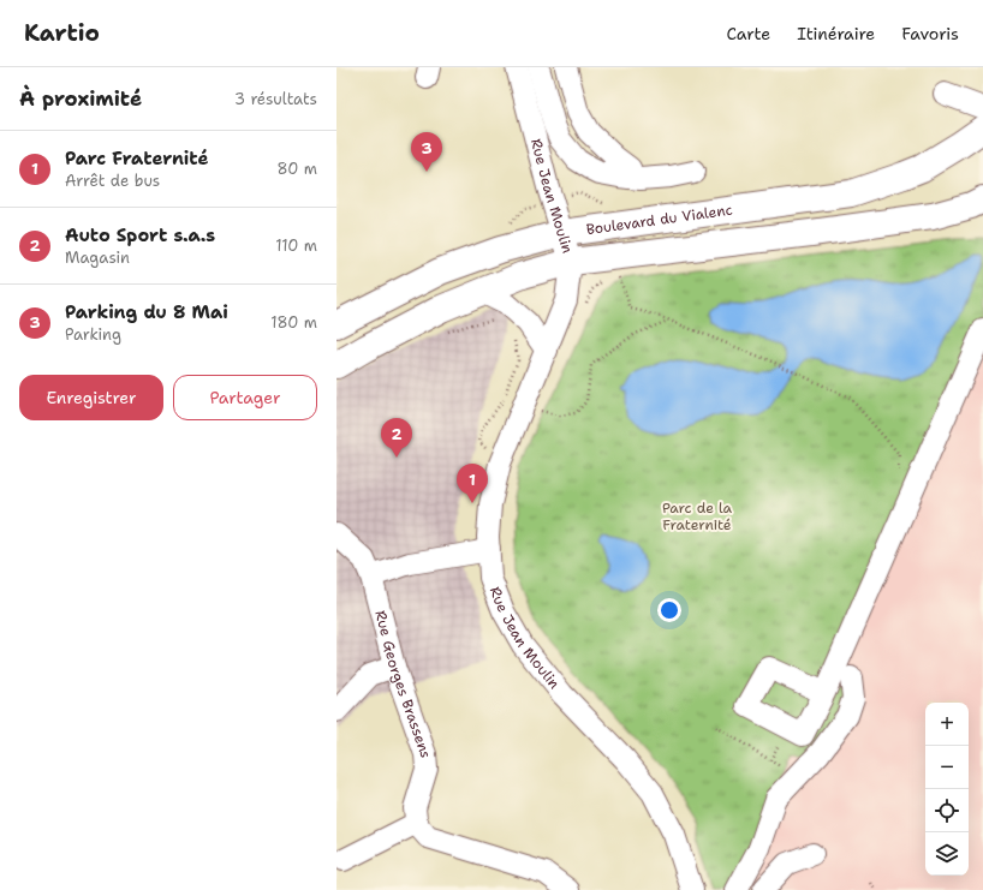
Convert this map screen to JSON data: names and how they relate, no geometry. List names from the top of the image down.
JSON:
{
  "streets": {
    "main road": ["Boulevard du Vialenc"],
    "street": ["Rue Jean Moulin", "Rue Georges Brassens"]
  },
  "crossings": [
    ["Rue Jean Moulin", "Boulevard du Vialenc"]
  ],
  "parks": ["Parc de la Fraternité"],
  "page": {
    "header": "Kartio",
    "nav": ["Carte", "Itinéraire", "Favoris"],
    "heading": ["À proximité", "3 résultats"],
    "list": [
      {
        "mark": "1",
        "name": "Parc Fraternité",
        "note": "Arrêt de bus",
        "value": "80 m"
      },
      {
        "mark": "2",
        "name": "Auto Sport s.a.s",
        "note": "Magasin",
        "value": "110 m"
      },
      {
        "mark": "3",
        "name": "Parking du 8 Mai",
        "note": "Parking",
        "value": "180 m"
      }
    ],
    "pins": ["3", "2", "1"],
    "buttons": ["Enregistrer", "Partager"],
    "map_buttons": ["+", "−"]
  }
}
